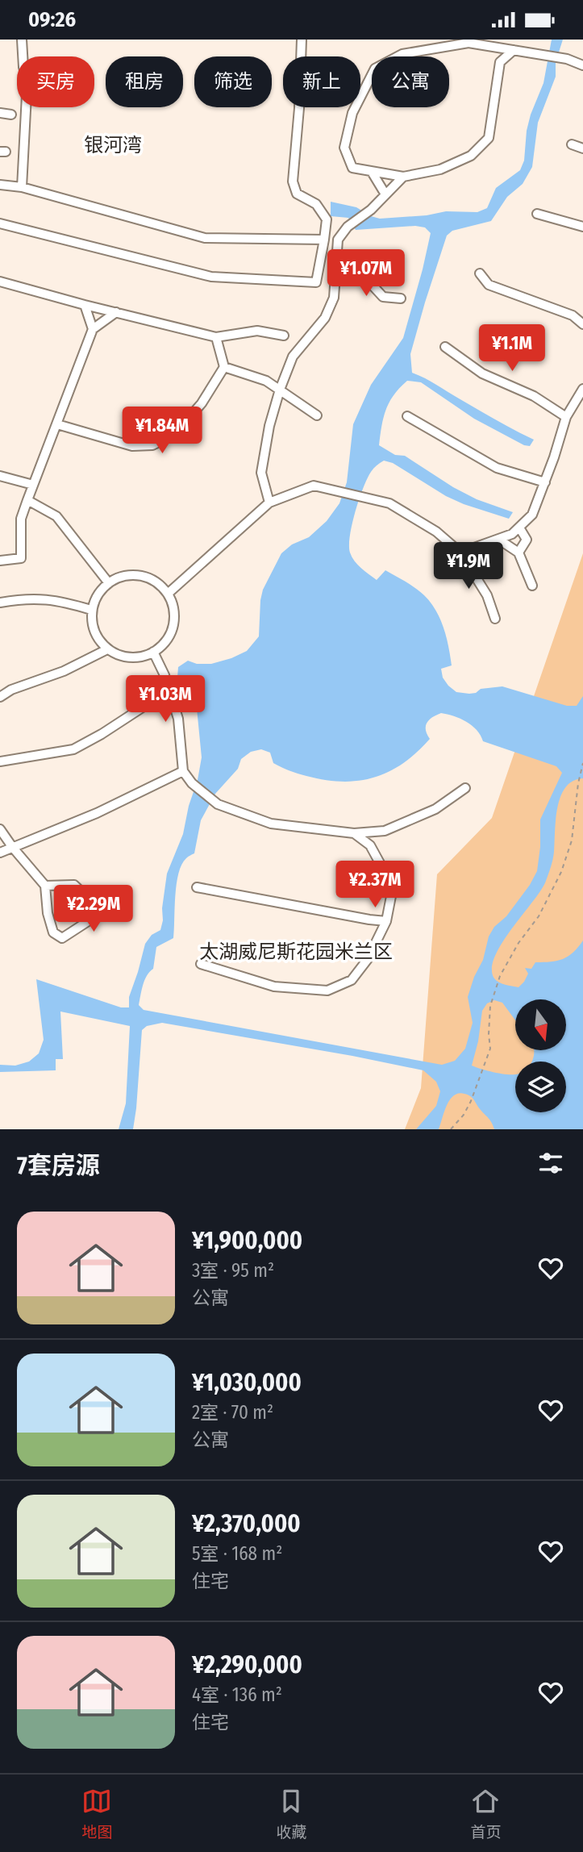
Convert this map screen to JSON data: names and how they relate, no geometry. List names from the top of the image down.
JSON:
{
  "districts": ["银河湾", "太湖威尼斯花园米兰区"],
  "north": "bottom",
  "page": {
    "status": "09:26",
    "chip": [
      "买房",
      "租房",
      "筛选",
      "新上",
      "公寓"
    ],
    "price": [
      "¥1.07M",
      "¥1.1M",
      "¥1.84M",
      "¥1.9M",
      "¥1.03M",
      "¥2.37M",
      "¥2.29M"
    ],
    "heading": "7套房源",
    "list": [
      {
        "name": "¥1,900,000",
        "note": "3室 · 95 m² · 公寓"
      },
      {
        "name": "¥1,030,000",
        "note": "2室 · 70 m² · 公寓"
      },
      {
        "name": "¥2,370,000",
        "note": "5室 · 168 m² · 住宅"
      },
      {
        "name": "¥2,290,000",
        "note": "4室 · 136 m² · 住宅"
      }
    ],
    "tabs": ["地图", "收藏", "首页"]
  }
}
